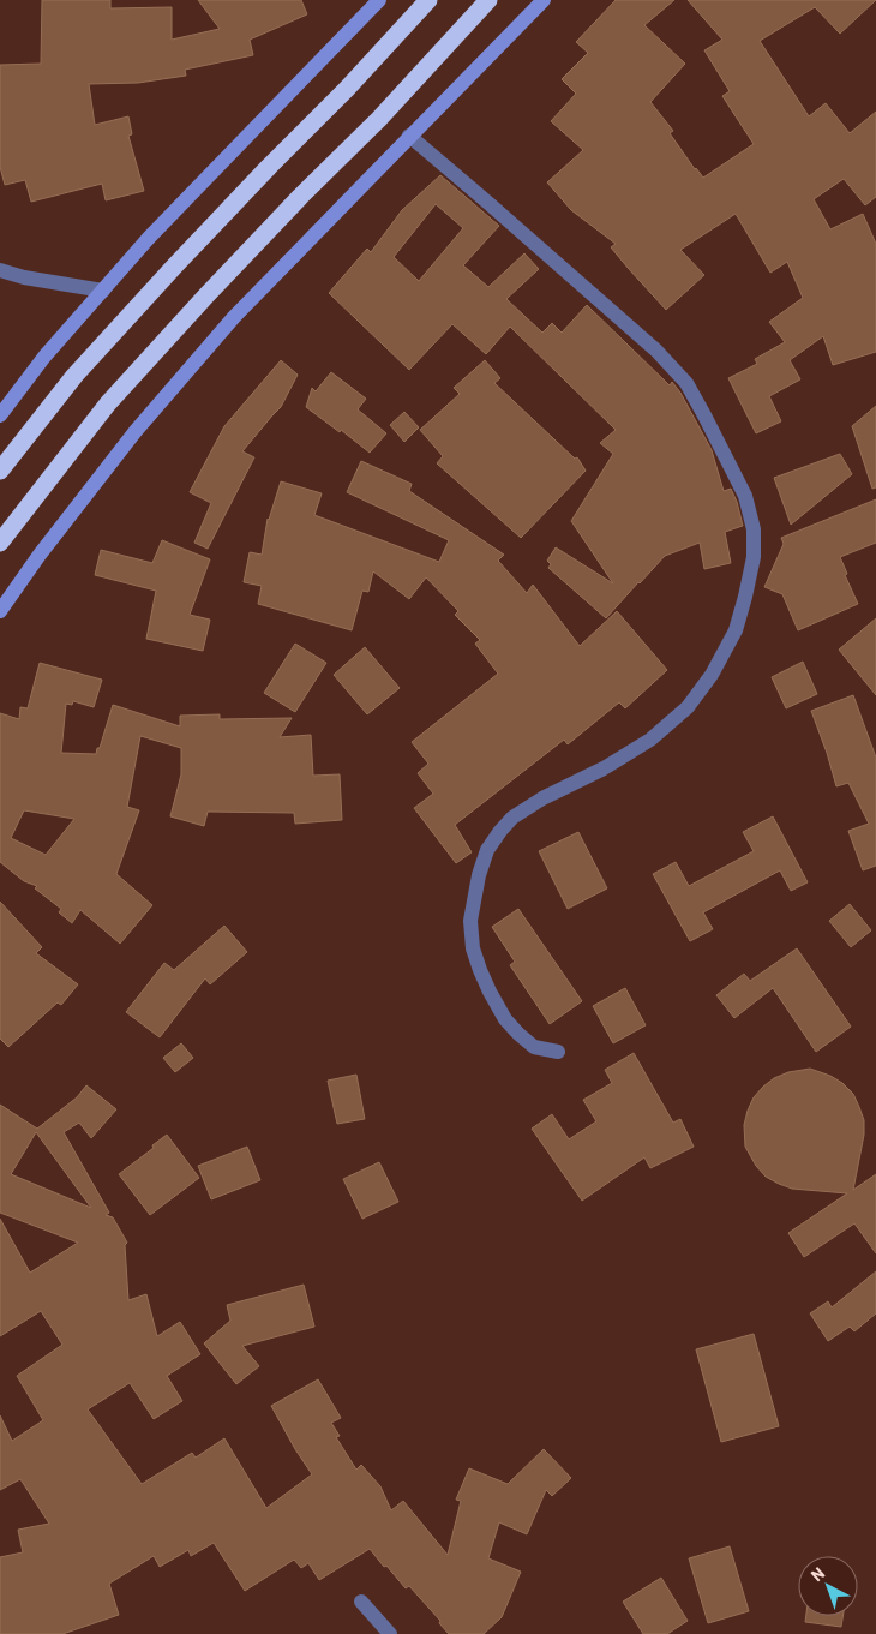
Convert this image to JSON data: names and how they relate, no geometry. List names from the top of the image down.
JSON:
{
  "north": "top left"
}
